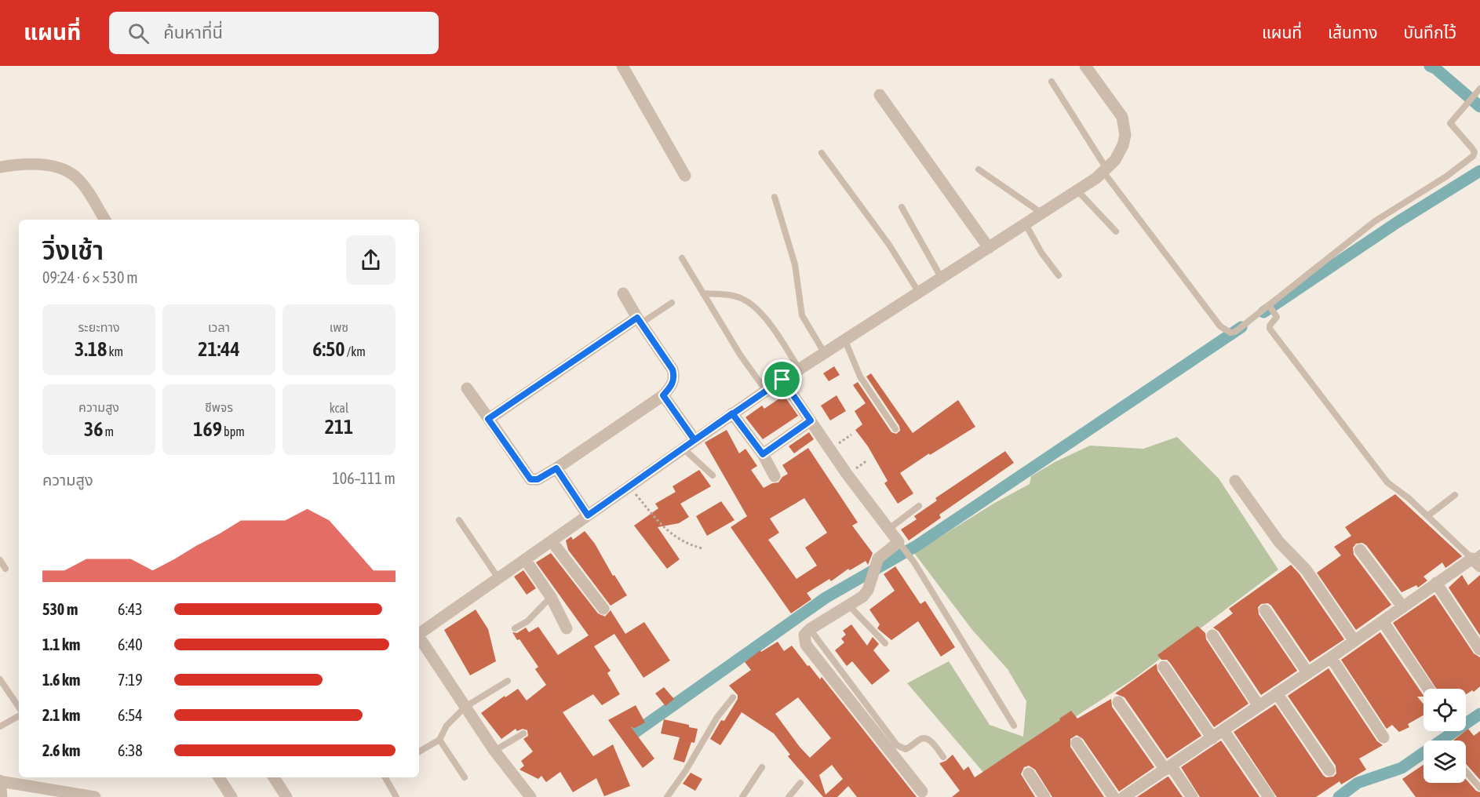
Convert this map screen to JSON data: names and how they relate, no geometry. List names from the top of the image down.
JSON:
{
  "page": {
    "header": "แผนที่",
    "search": "ค้นหาที่นี่",
    "nav": ["แผนที่", "เส้นทาง", "บันทึกไว้"],
    "heading": ["วิ่งเช้า", "09:24 · 6 × 530 m"],
    "stats": [
      ["ระยะทาง", "3.18 km"],
      ["เวลา", "21:44"],
      ["เพซ", "6:50 /km"],
      ["ความสูง", "36 m"],
      ["ชีพจร", "169 bpm"],
      ["kcal", "211"]
    ],
    "chart": ["ความสูง", "106–111 m"],
    "list": [
      {
        "name": "530 m",
        "note": "6:43"
      },
      {
        "name": "1.1 km",
        "note": "6:40"
      },
      {
        "name": "1.6 km",
        "note": "7:19"
      },
      {
        "name": "2.1 km",
        "note": "6:54"
      },
      {
        "name": "2.6 km",
        "note": "6:38"
      }
    ]
  }
}
